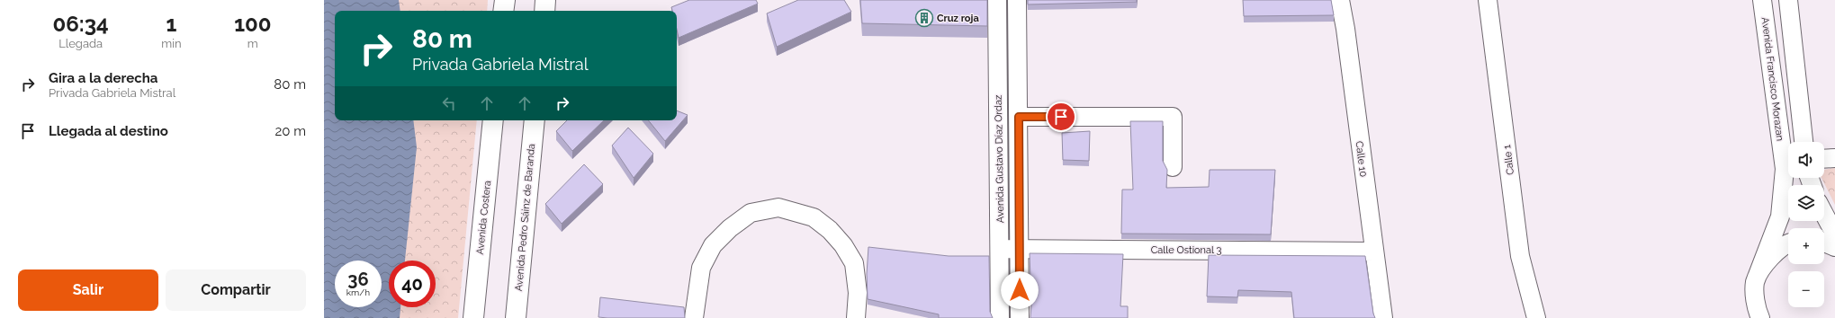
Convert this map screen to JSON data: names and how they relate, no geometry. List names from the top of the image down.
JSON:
{
  "streets": {
    "main road": ["Avenida Costera", "Avenida Pedro Sáinz de Baranda"],
    "street": [
      "Avenida Francisco Morazan",
      "Avenida Gustavo Díaz Ordaz",
      "Calle 10",
      "Calle 1",
      "Calle Ostional 3"
    ]
  },
  "crossings": [
    ["Avenida Gustavo Díaz Ordaz", "Calle Ostional 3"],
    ["Calle 10", "Calle Ostional 3"]
  ],
  "places": {
    "building": ["Cruz roja"]
  },
  "page": {
    "eta": [
      "06:34",
      "Llegada",
      "1",
      "min",
      "100",
      "m"
    ],
    "turn": ["80 m", "Privada Gabriela Mistral"],
    "list": [
      {
        "name": "Gira a la derecha",
        "note": "Privada Gabriela Mistral",
        "value": "80 m"
      },
      {
        "name": "Llegada al destino",
        "value": "20 m"
      }
    ],
    "map_buttons": ["+", "−"],
    "speed": "36 km/h",
    "limit": "40",
    "buttons": ["Salir", "Compartir"]
  }
}
